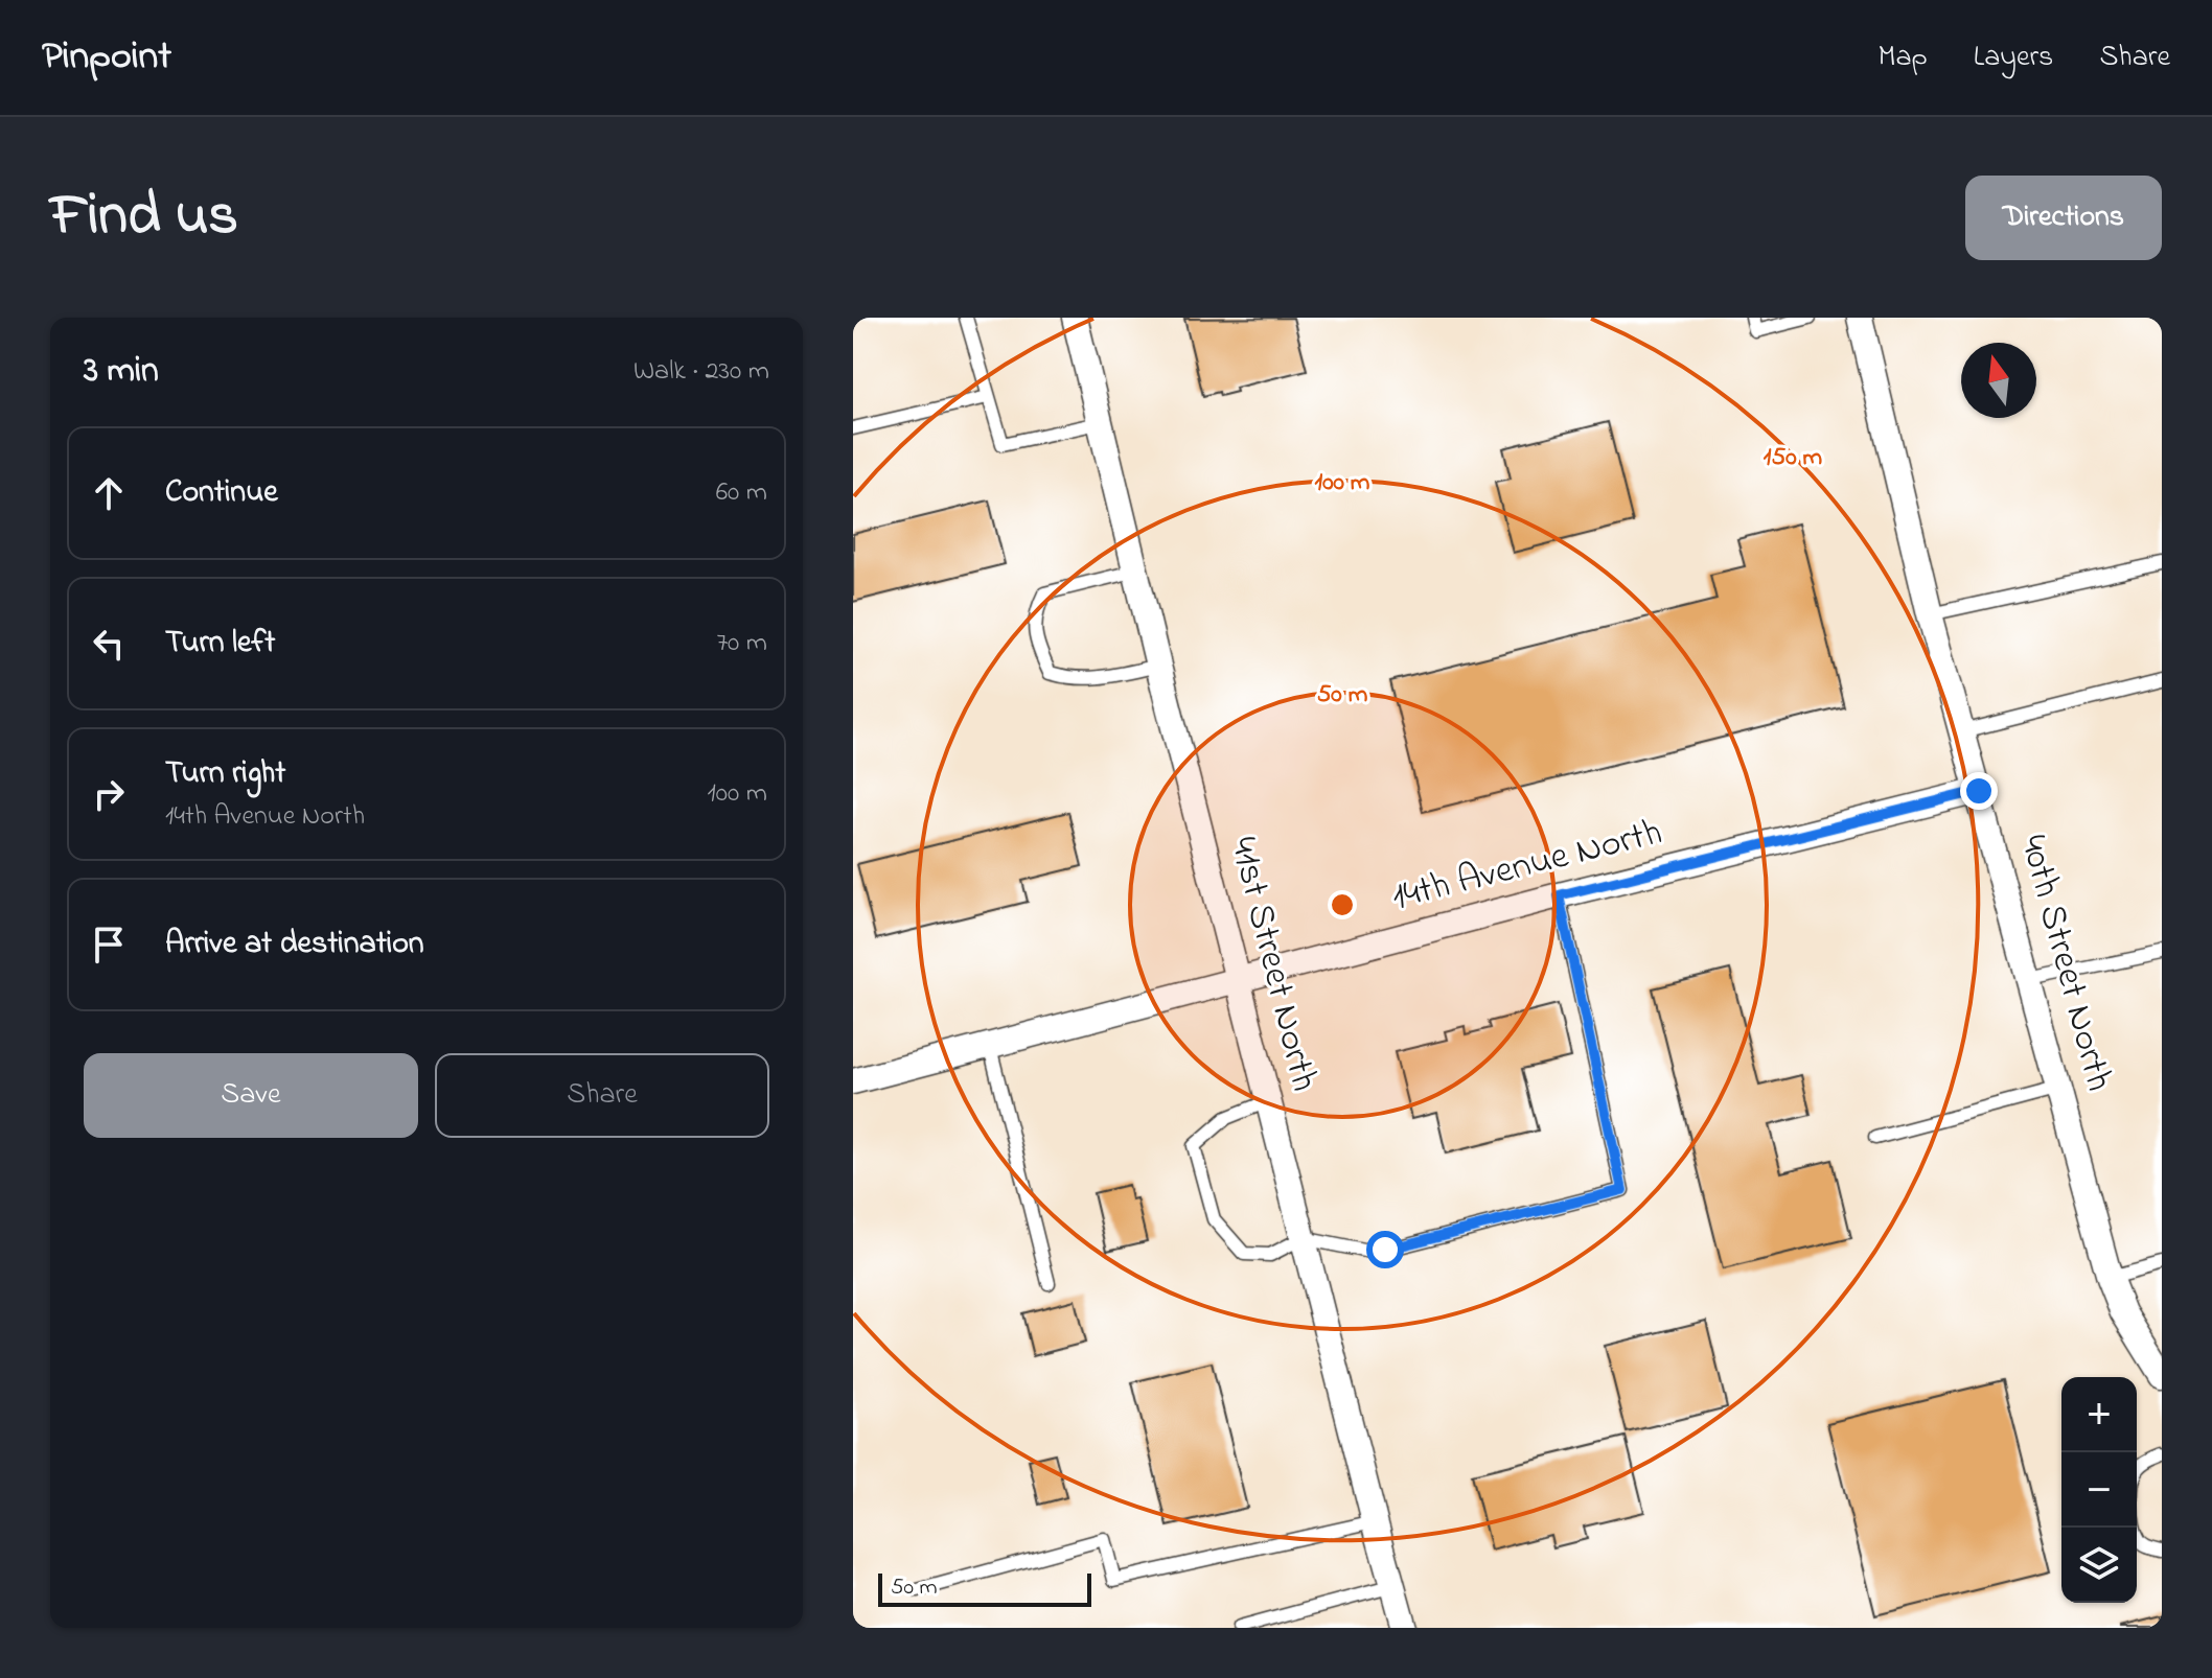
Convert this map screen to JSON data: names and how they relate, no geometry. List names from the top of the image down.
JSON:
{
  "streets": {
    "street": ["14th Avenue North", "40th Street North", "41st Street North"]
  },
  "crossings": [
    ["14th Avenue North", "40th Street North"],
    ["14th Avenue North", "41st Street North"]
  ],
  "scale_bar": "50 m",
  "north": "top",
  "page": {
    "header": "Pinpoint",
    "nav": ["Map", "Layers", "Share"],
    "title": "Find us",
    "buttons": [
      "Directions",
      ["Save", "Share"]
    ],
    "heading": ["3 min", "Walk · 230 m"],
    "list": [
      ["Continue", "60 m"],
      ["Turn left", "70 m"],
      ["Turn right", "14th Avenue North", "100 m"],
      "Arrive at destination"
    ],
    "map_buttons": ["+", "−"],
    "scale": "50 m"
  },
  "rings": ["150 m", "100 m", "50 m"]
}
